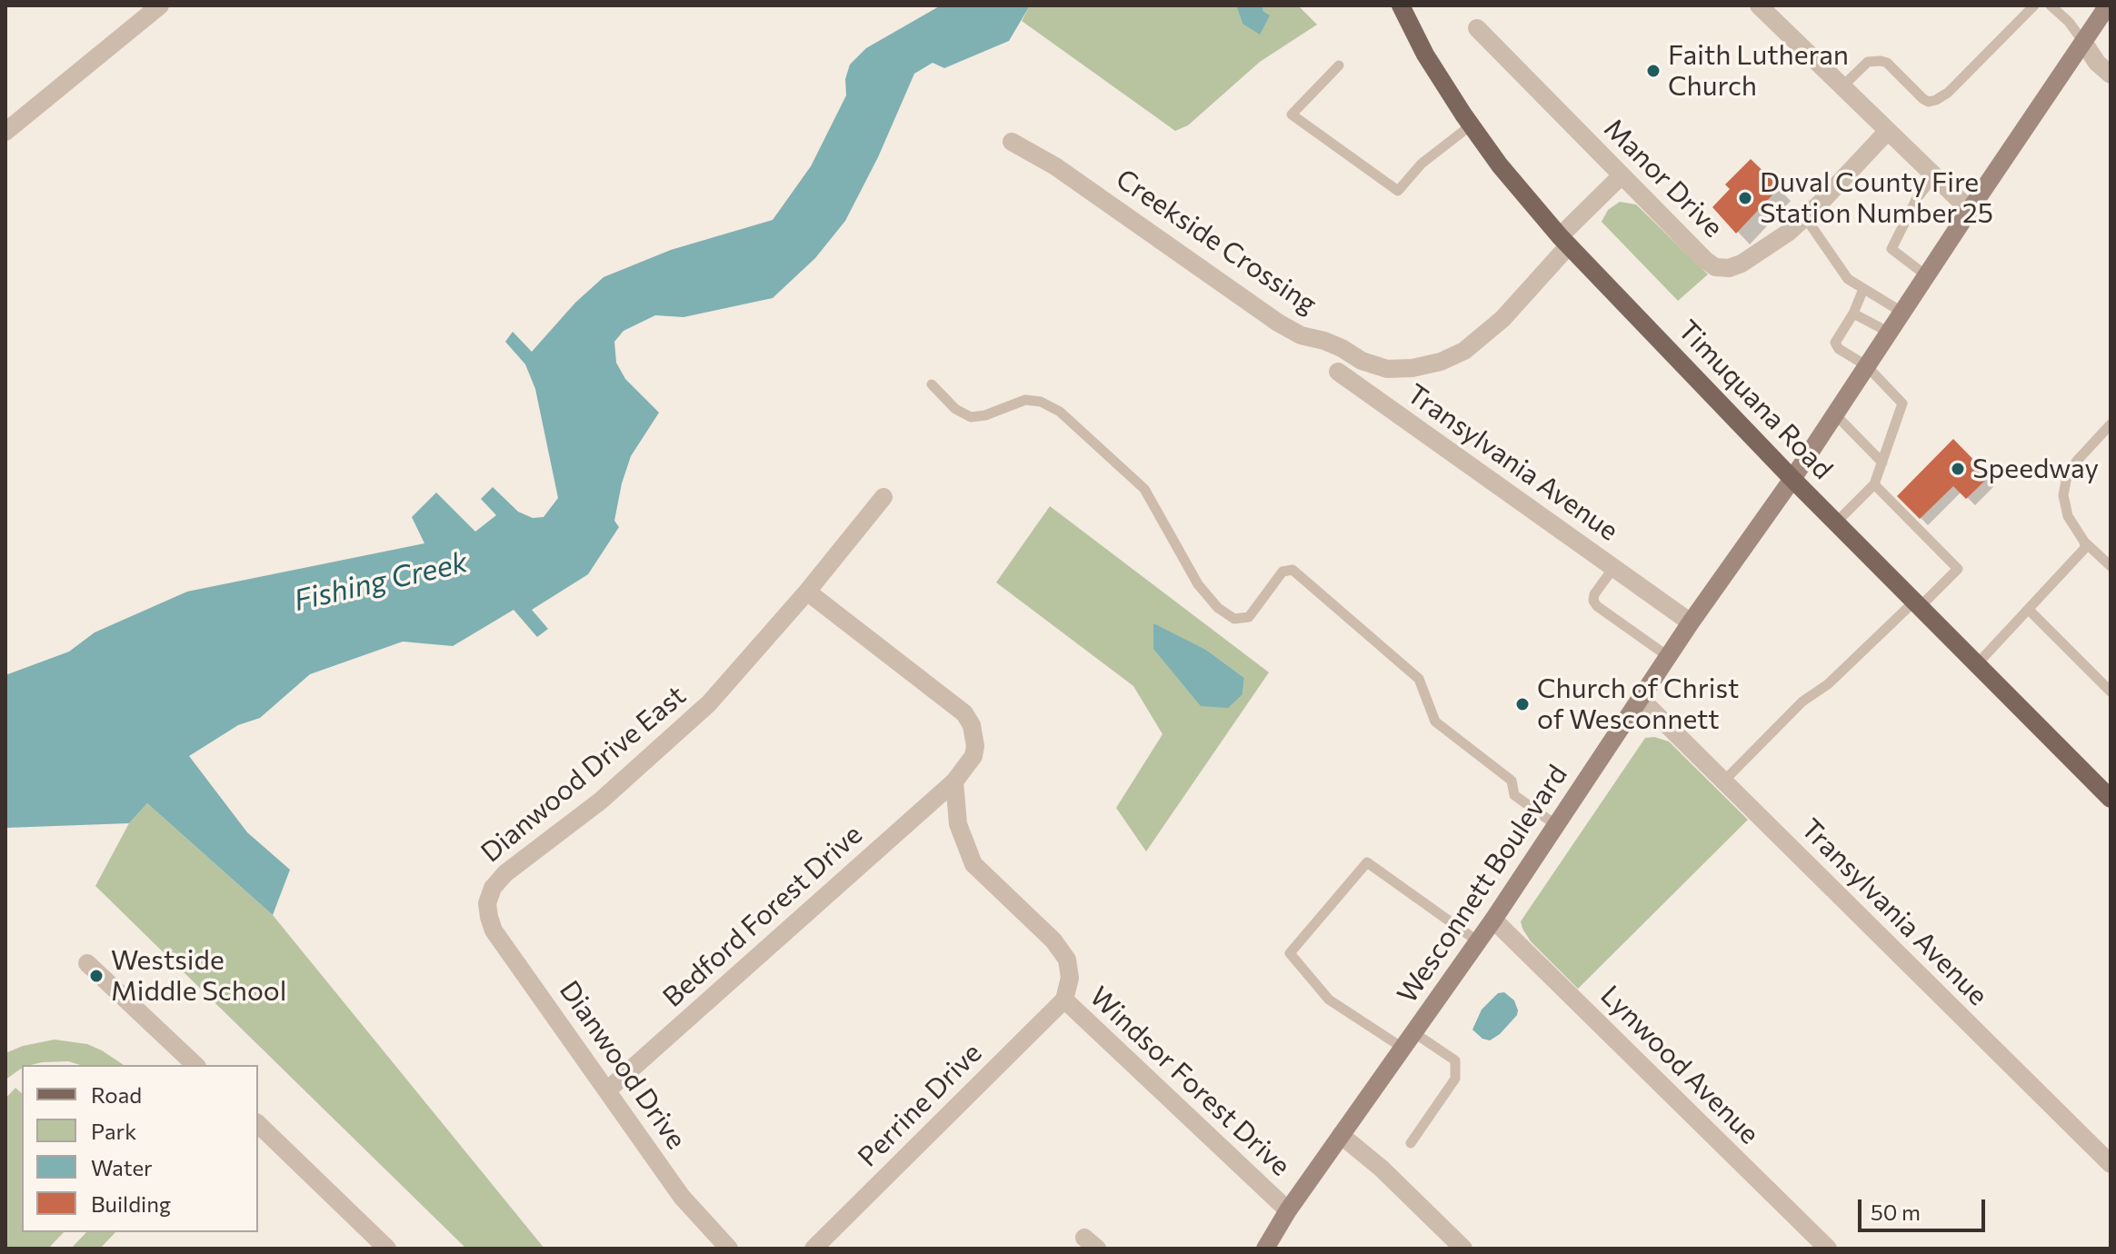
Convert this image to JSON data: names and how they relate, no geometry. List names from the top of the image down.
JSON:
{
  "streets": {
    "main road": ["Timuquana Road"],
    "street": [
      "Manor Drive",
      "Creekside Crossing",
      "Transylvania Avenue",
      "Dianwood Drive East",
      "Wesconnett Boulevard",
      "Bedford Forest Drive",
      "Dianwood Drive",
      "Lynwood Avenue",
      "Windsor Forest Drive",
      "Perrine Drive"
    ]
  },
  "crossings": [
    ["Manor Drive", "Creekside Crossing"],
    ["Creekside Crossing", "Timuquana Road"],
    ["Timuquana Road", "Wesconnett Boulevard"],
    ["Transylvania Avenue", "Wesconnett Boulevard"],
    ["Dianwood Drive East", "Dianwood Drive"],
    ["Wesconnett Boulevard", "Lynwood Avenue"],
    ["Wesconnett Boulevard", "Windsor Forest Drive"],
    ["Bedford Forest Drive", "Dianwood Drive"],
    ["Bedford Forest Drive", "Windsor Forest Drive"],
    ["Windsor Forest Drive", "Perrine Drive"]
  ],
  "water": ["Fishing Creek"],
  "places": [
    "Faith Lutheran Church",
    "Duval County Fire Station Number 25",
    "Speedway",
    "Church of Christ of Wesconnett",
    "Westside Middle School"
  ],
  "legend": [
    "Road",
    "Park",
    "Water",
    "Building"
  ],
  "scale_bar": "50 m"
}
